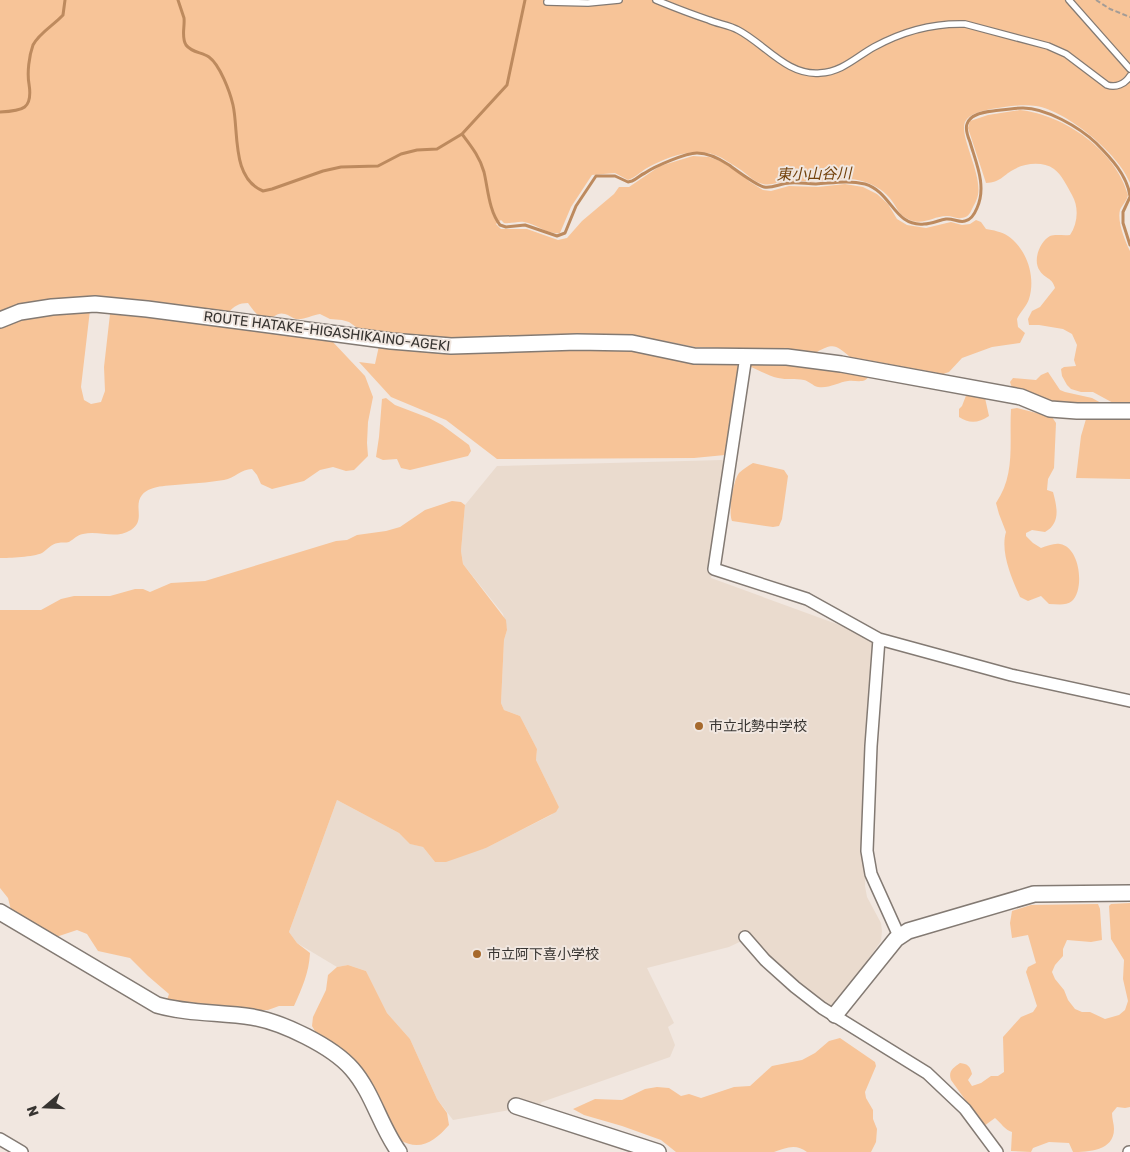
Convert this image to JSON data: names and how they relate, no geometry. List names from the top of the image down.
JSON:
{
  "streets": {
    "main road": ["ROUTE HATAKE-HIGASHIKAINO-AGEKI"]
  },
  "water": ["東小山谷川"],
  "places": ["市立北勢中学校", "市立阿下喜小学校"],
  "north": "left"
}
